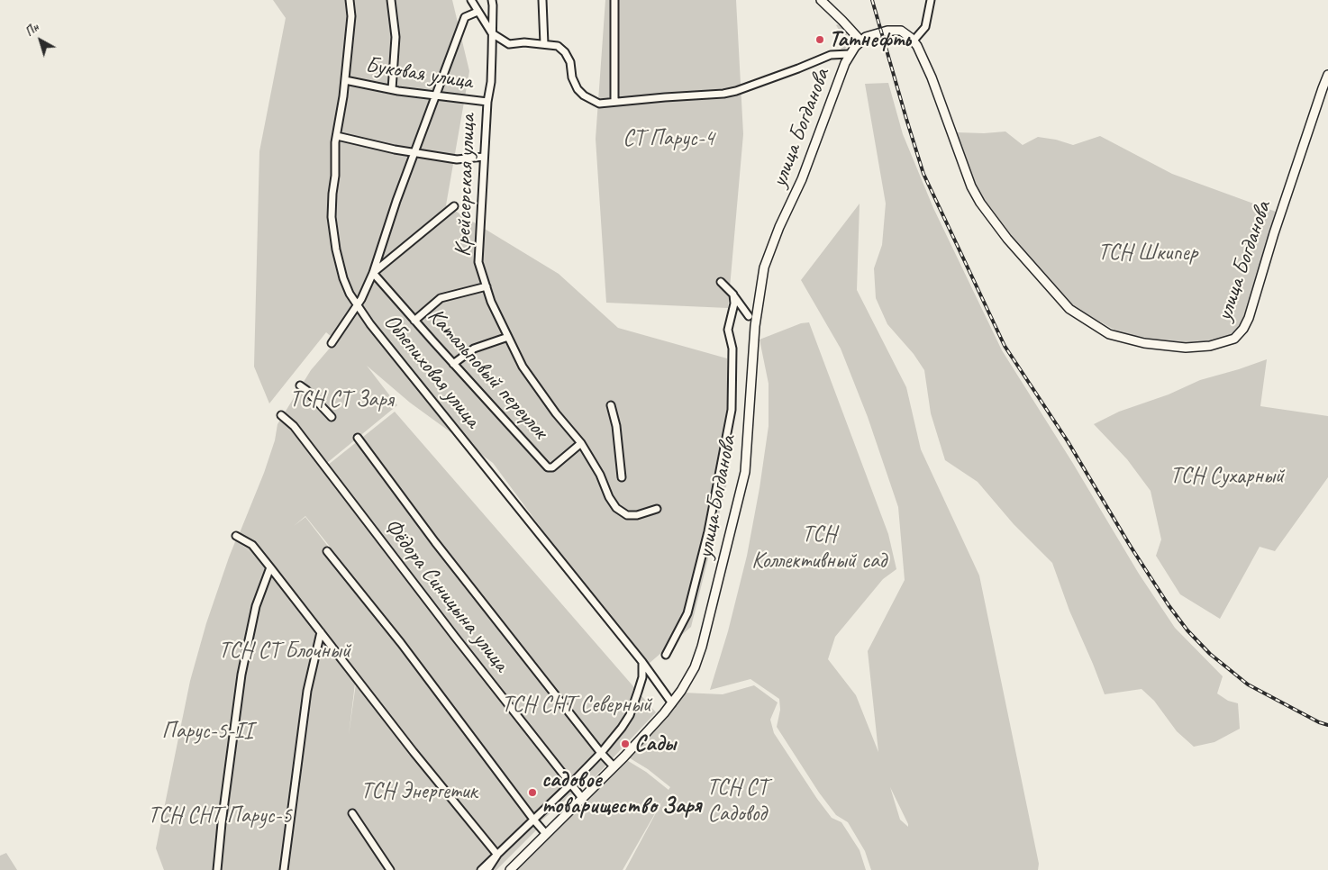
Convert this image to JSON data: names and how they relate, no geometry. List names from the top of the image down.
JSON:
{
  "streets": {
    "main road": ["улица Богданова"],
    "street": [
      "Буковая улица",
      "Крейсерская улица",
      "Облепиховая улица",
      "Катальповый переулок",
      "Фёдора Синицына улица"
    ]
  },
  "crossings": [
    ["Буковая улица", "Крейсерская улица"],
    ["Буковая улица", "Облепиховая улица"],
    ["улица Богданова", "Облепиховая улица"],
    ["улица Богданова", "Фёдора Синицына улица"],
    ["Крейсерская улица", "Катальповый переулок"]
  ],
  "parks": [
    "СТ Парус-4",
    "ТСН Шкипер",
    "ТСН СТ Заря",
    "ТСН Сухарный",
    "ТСН Коллективный сад",
    "ТСН СТ Блочный",
    "ТСН СНТ Северный",
    "Парус-5-II",
    "ТСН СТ Садовод",
    "ТСН Энергетик",
    "ТСН СНТ Парус-5"
  ],
  "places": ["Татнефть", "Сады", "садовое товарищество Заря"],
  "north": "top left"
}
